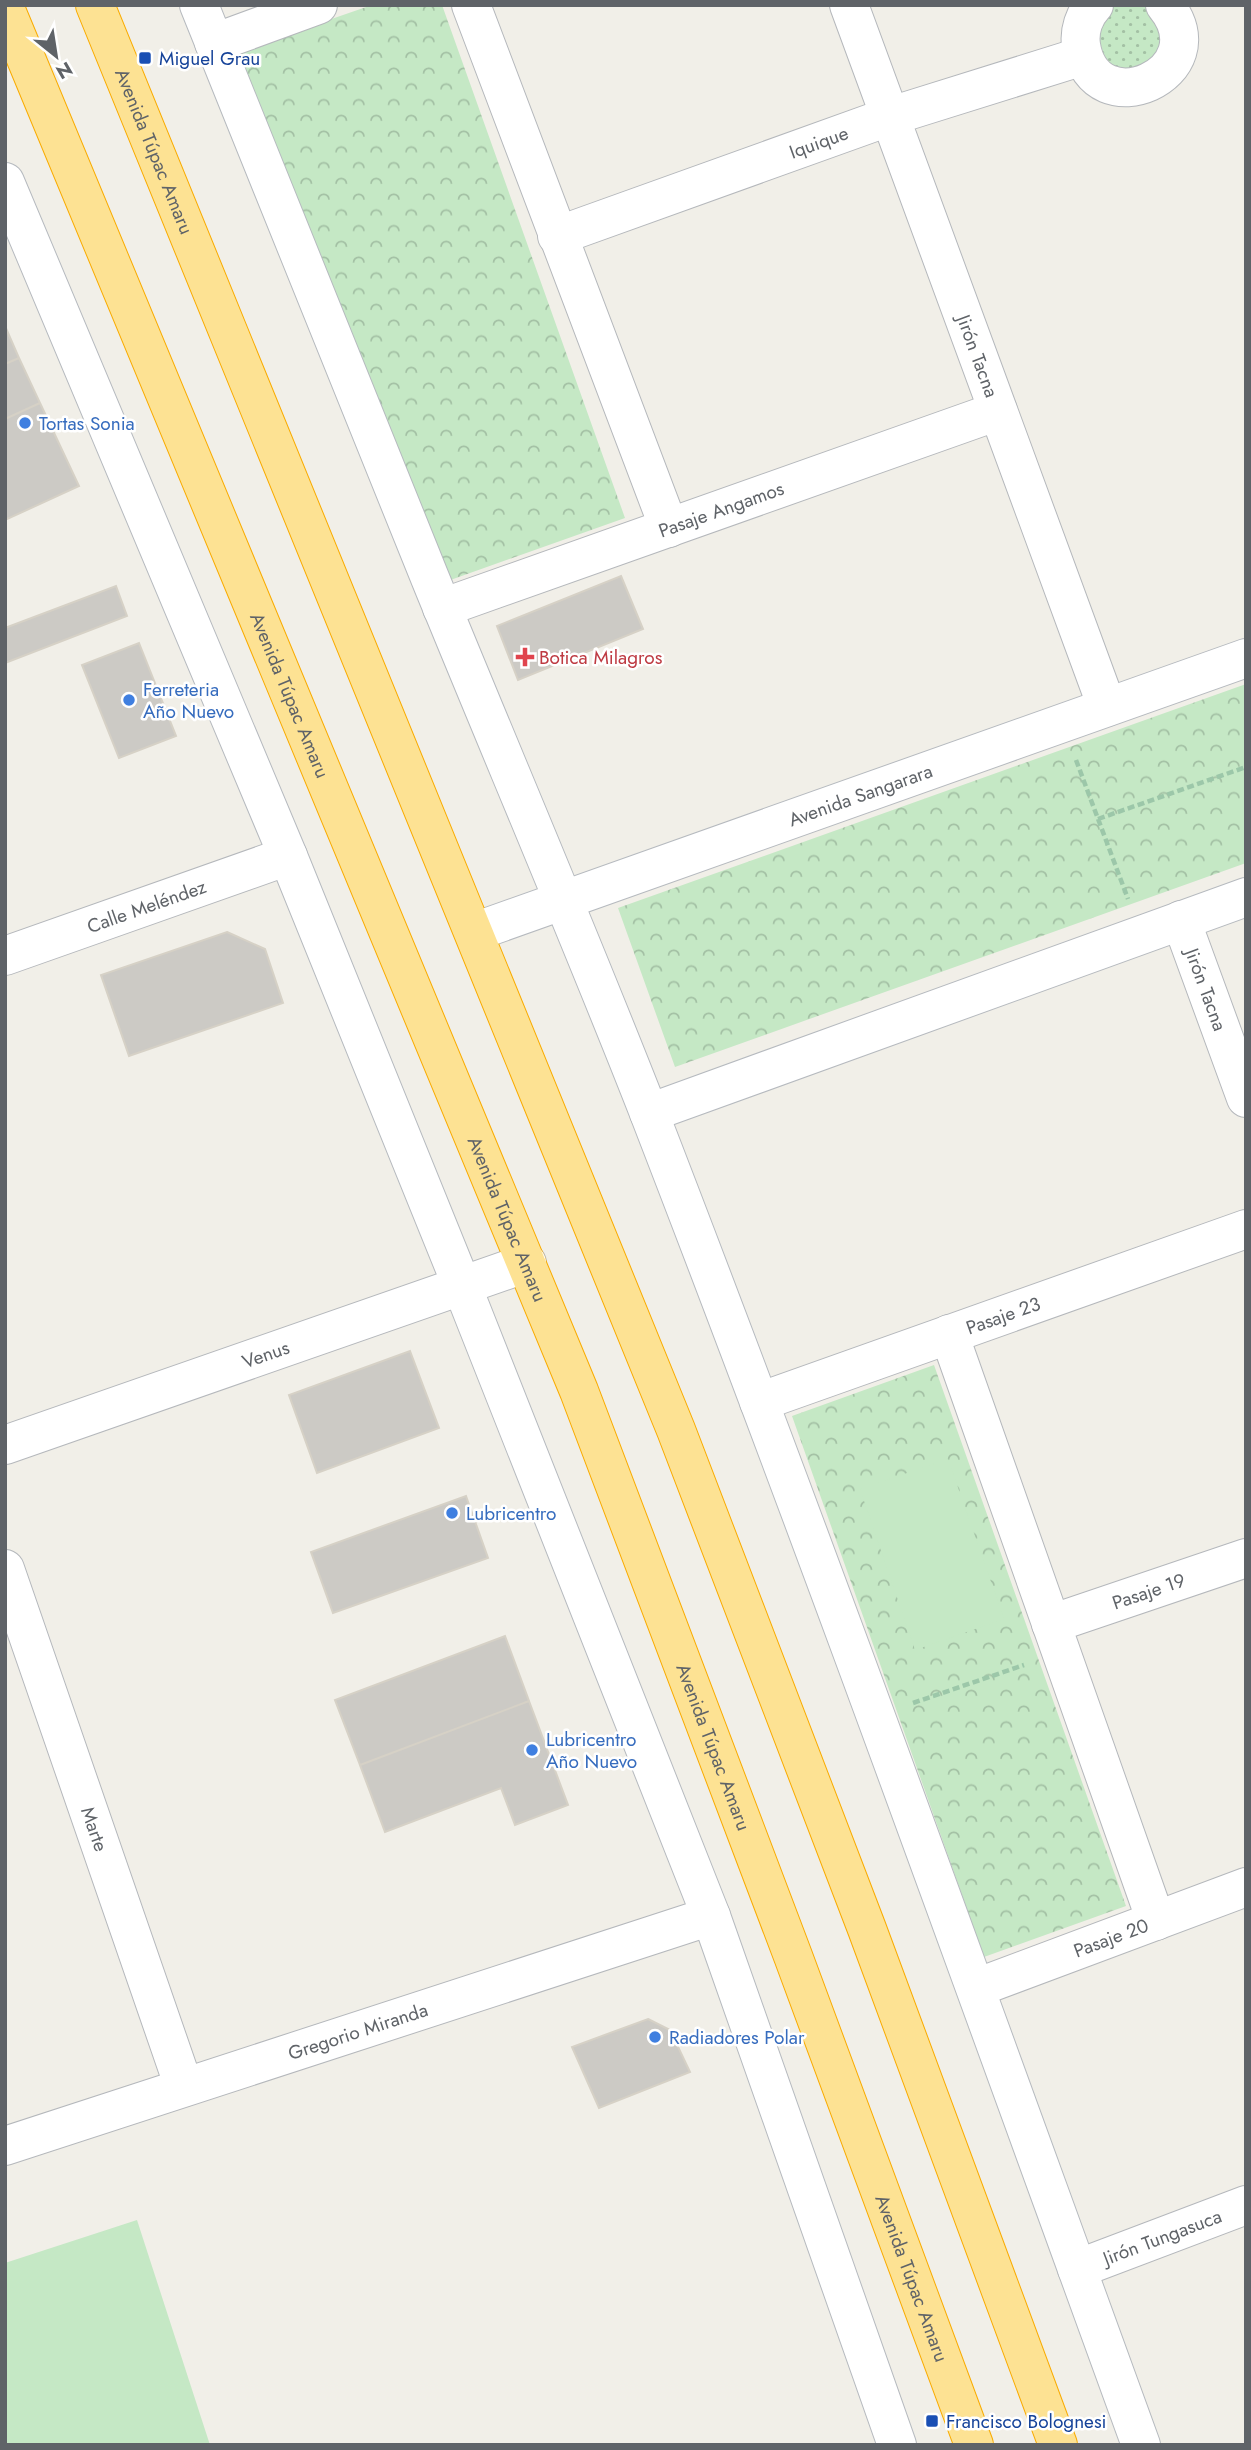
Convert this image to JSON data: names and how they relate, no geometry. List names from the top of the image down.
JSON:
{
  "streets": {
    "highway": ["Avenida Túpac Amaru"],
    "street": [
      "Iquique",
      "Jirón Tacna",
      "Pasaje Angamos",
      "Avenida Sangarara",
      "Calle Meléndez",
      "Pasaje 23",
      "Venus",
      "Pasaje 19",
      "Marte",
      "Pasaje 20",
      "Gregorio Miranda",
      "Jirón Tungasuca"
    ]
  },
  "crossings": [
    ["Iquique", "Jirón Tacna"],
    ["Avenida Túpac Amaru", "Avenida Sangarara"],
    ["Avenida Túpac Amaru", "Venus"],
    ["Jirón Tacna", "Pasaje Angamos"],
    ["Jirón Tacna", "Avenida Sangarara"],
    ["Marte", "Gregorio Miranda"]
  ],
  "places": {
    "transit": ["Miguel Grau", "Francisco Bolognesi"],
    "other": [
      "Tortas Sonia",
      "Ferreteria Año Nuevo",
      "Lubricentro",
      "Lubricentro Año Nuevo",
      "Radiadores Polar"
    ],
    "health": ["Botica Milagros"]
  },
  "north": "bottom right"
}
